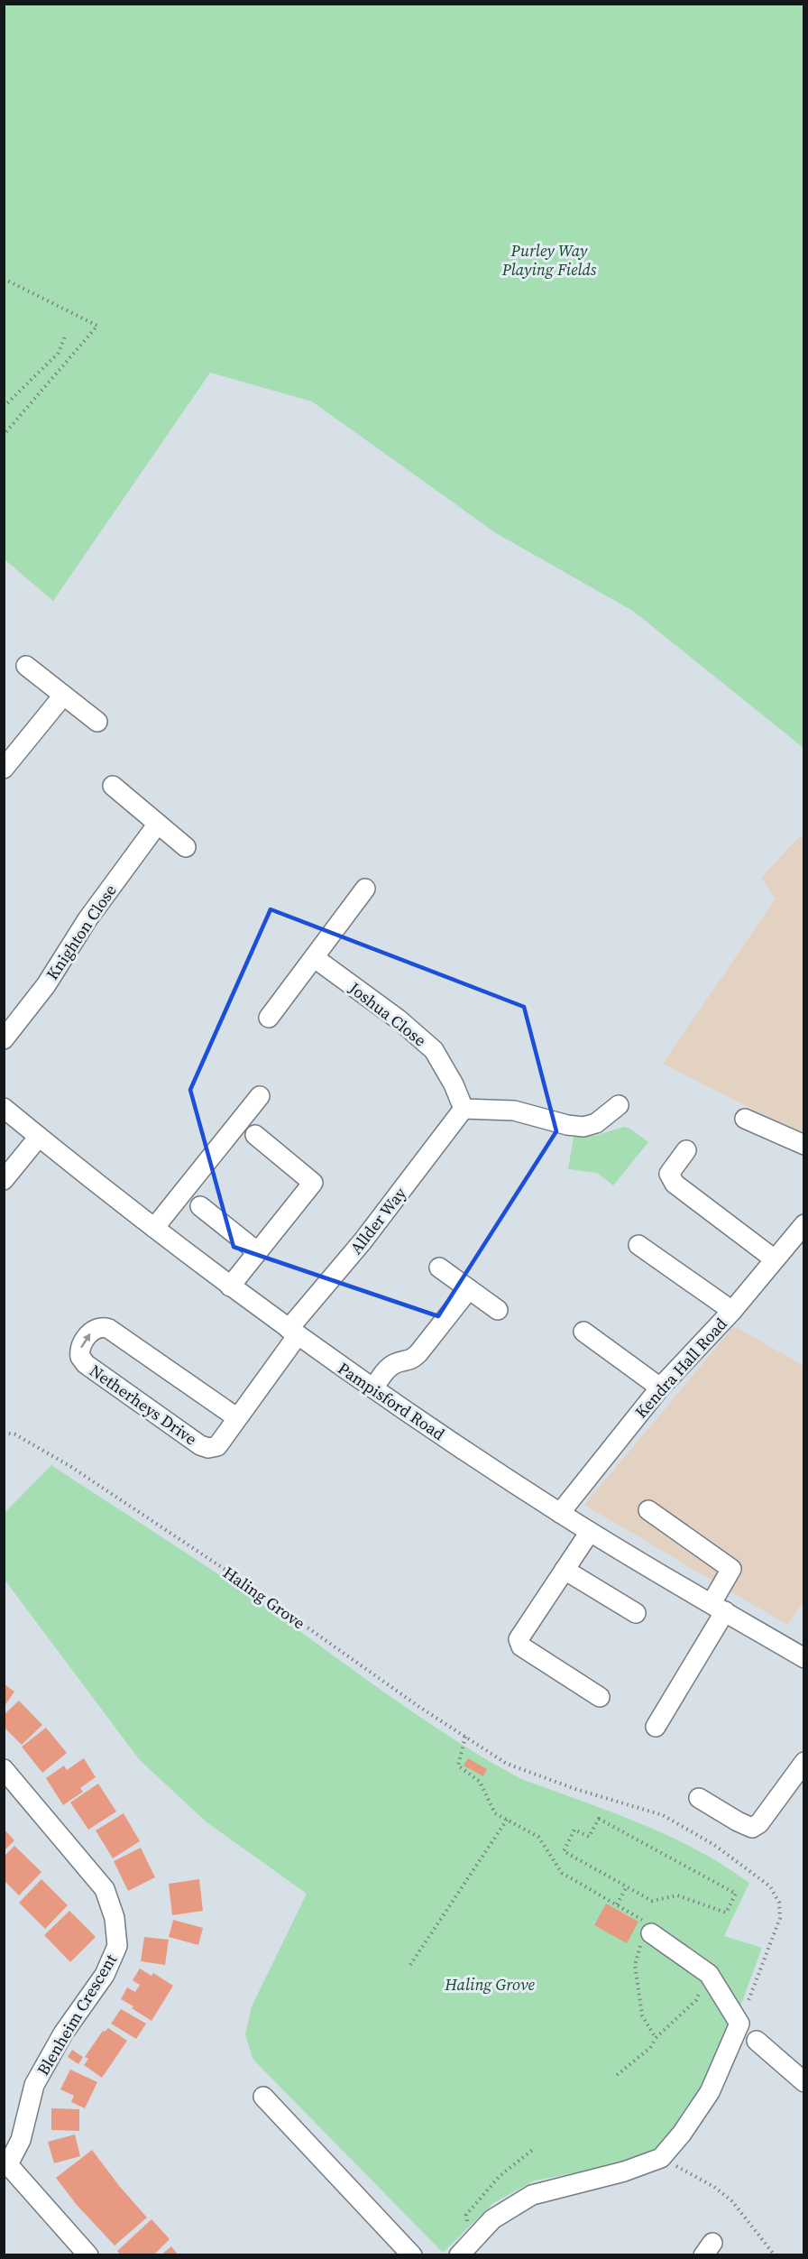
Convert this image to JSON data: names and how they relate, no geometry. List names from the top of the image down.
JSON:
{
  "streets": {
    "street": [
      "Knighton Close",
      "Joshua Close",
      "Allder Way",
      "Kendra Hall Road",
      "Pampisford Road",
      "Netherheys Drive",
      "Blenheim Crescent"
    ],
    "path": ["Haling Grove"]
  },
  "crossings": [
    ["Joshua Close", "Allder Way"],
    ["Allder Way", "Pampisford Road"],
    ["Allder Way", "Netherheys Drive"],
    ["Kendra Hall Road", "Pampisford Road"],
    ["Pampisford Road", "Netherheys Drive"]
  ],
  "parks": ["Purley Way Playing Fields", "Haling Grove"]
}
